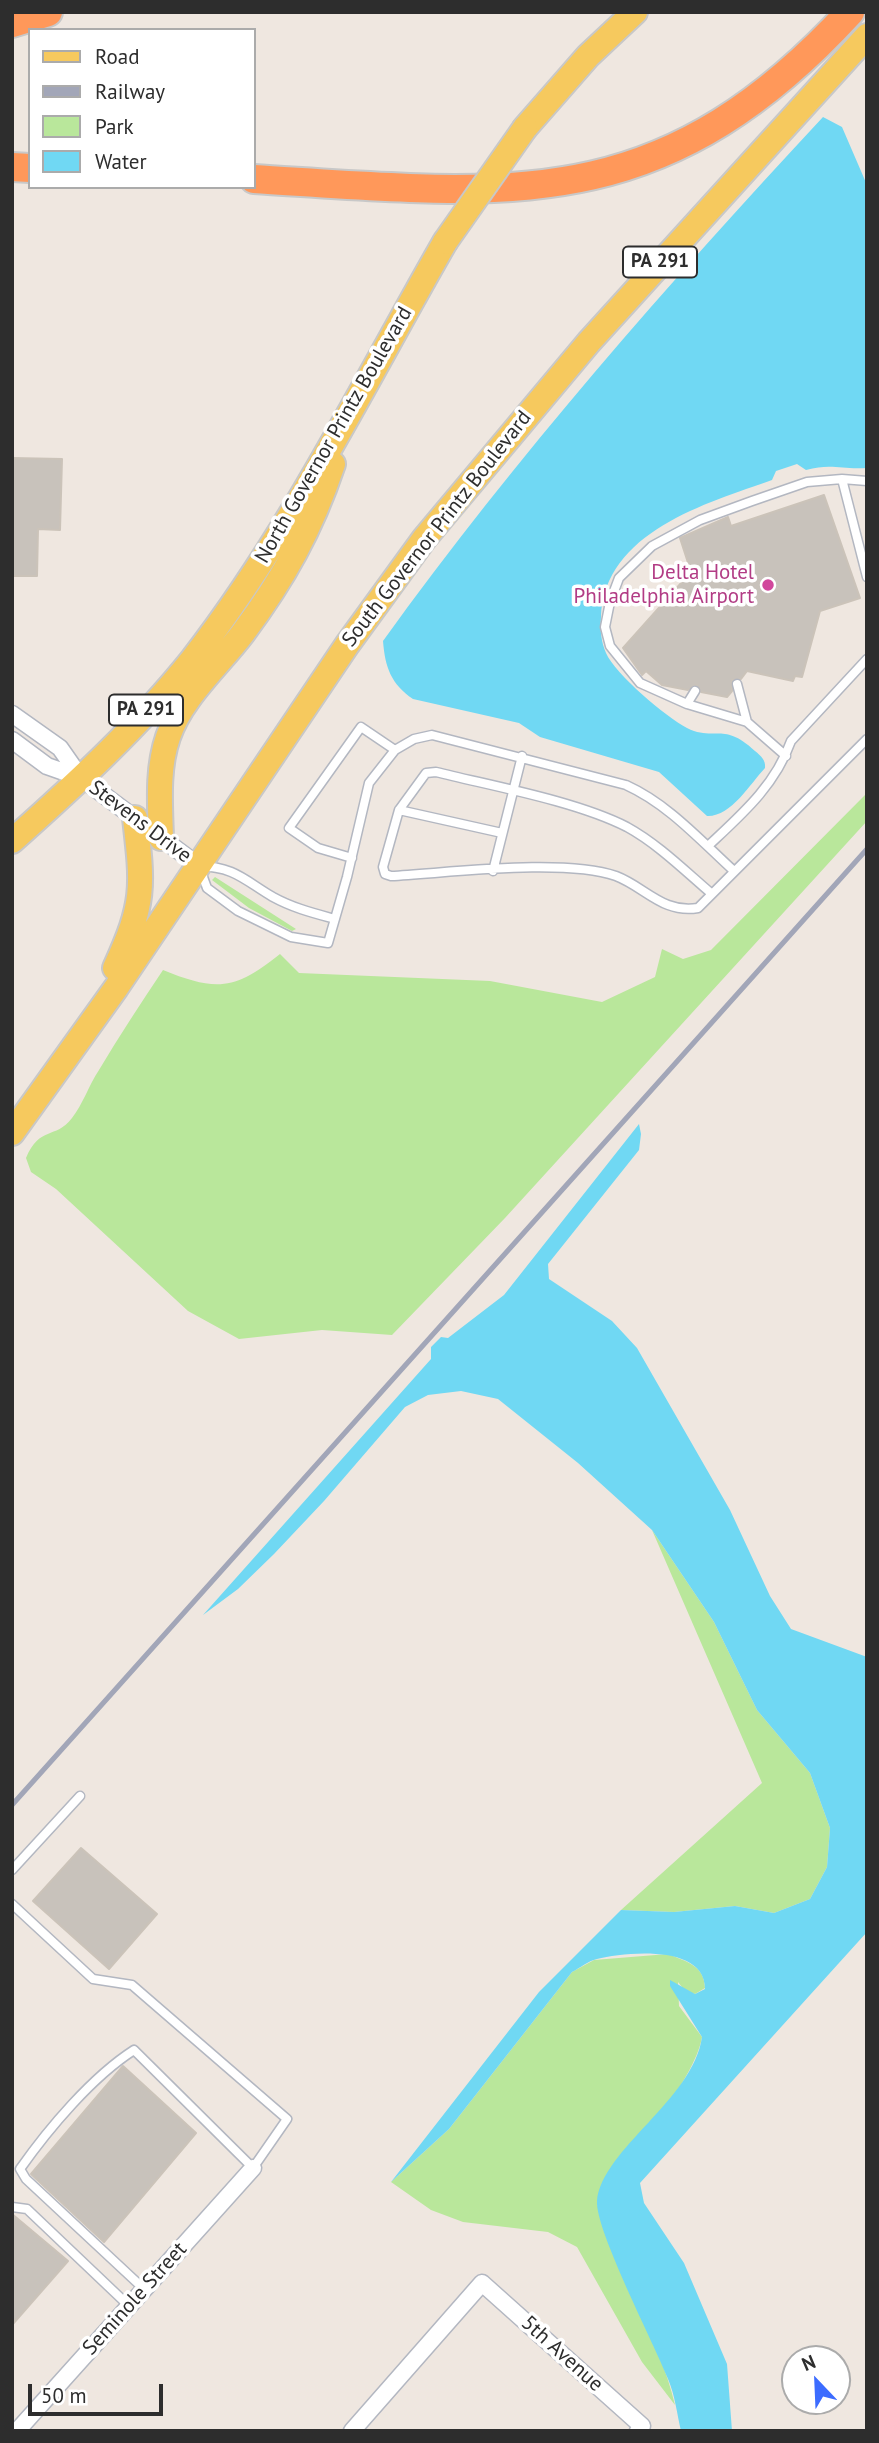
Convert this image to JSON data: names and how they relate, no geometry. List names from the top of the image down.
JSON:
{
  "streets": {
    "main road": ["PA 291", "North Governor Printz Boulevard", "South Governor Printz Boulevard"],
    "street": ["Stevens Drive", "Seminole Street", "5th Avenue"]
  },
  "crossings": [
    ["North Governor Printz Boulevard", "Stevens Drive"],
    ["South Governor Printz Boulevard", "Stevens Drive"]
  ],
  "places": ["Delta Hotel Philadelphia Airport"],
  "legend": [
    "Road",
    "Railway",
    "Park",
    "Water"
  ],
  "scale_bar": "50 m",
  "north": "top left"
}
